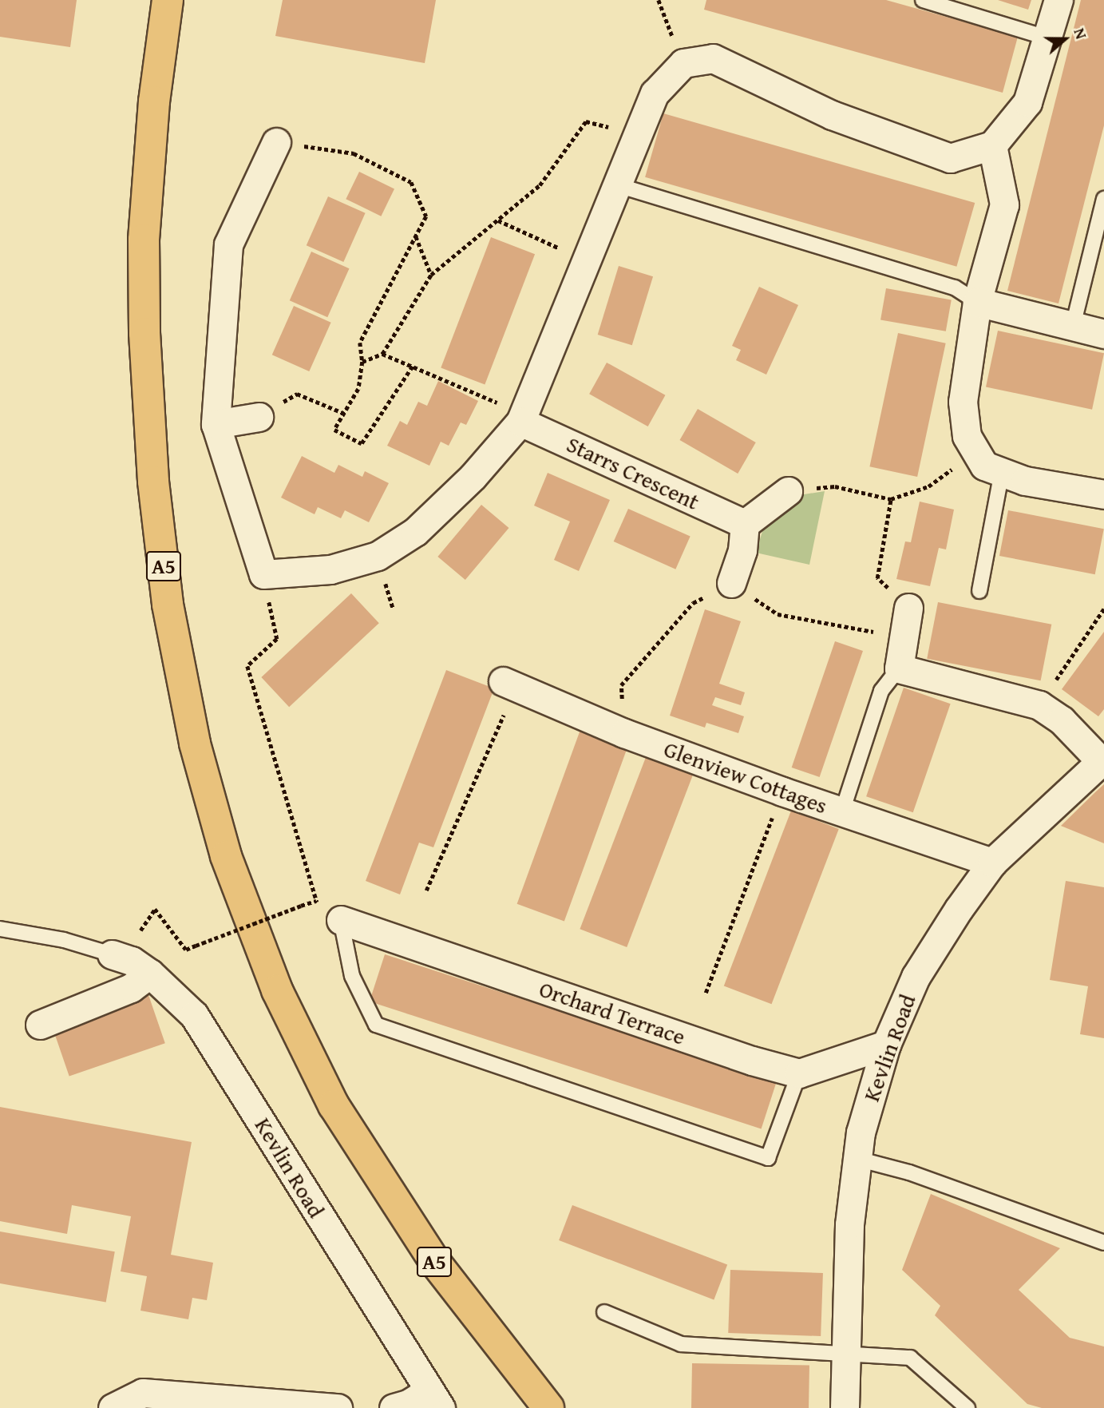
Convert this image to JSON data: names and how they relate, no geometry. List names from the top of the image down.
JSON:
{
  "streets": {
    "highway": ["A5"],
    "street": [
      "Starrs Crescent",
      "Glenview Cottages",
      "Orchard Terrace",
      "Kevlin Road"
    ]
  },
  "crossings": [
    ["Glenview Cottages", "Kevlin Road"]
  ],
  "north": "right"
}
